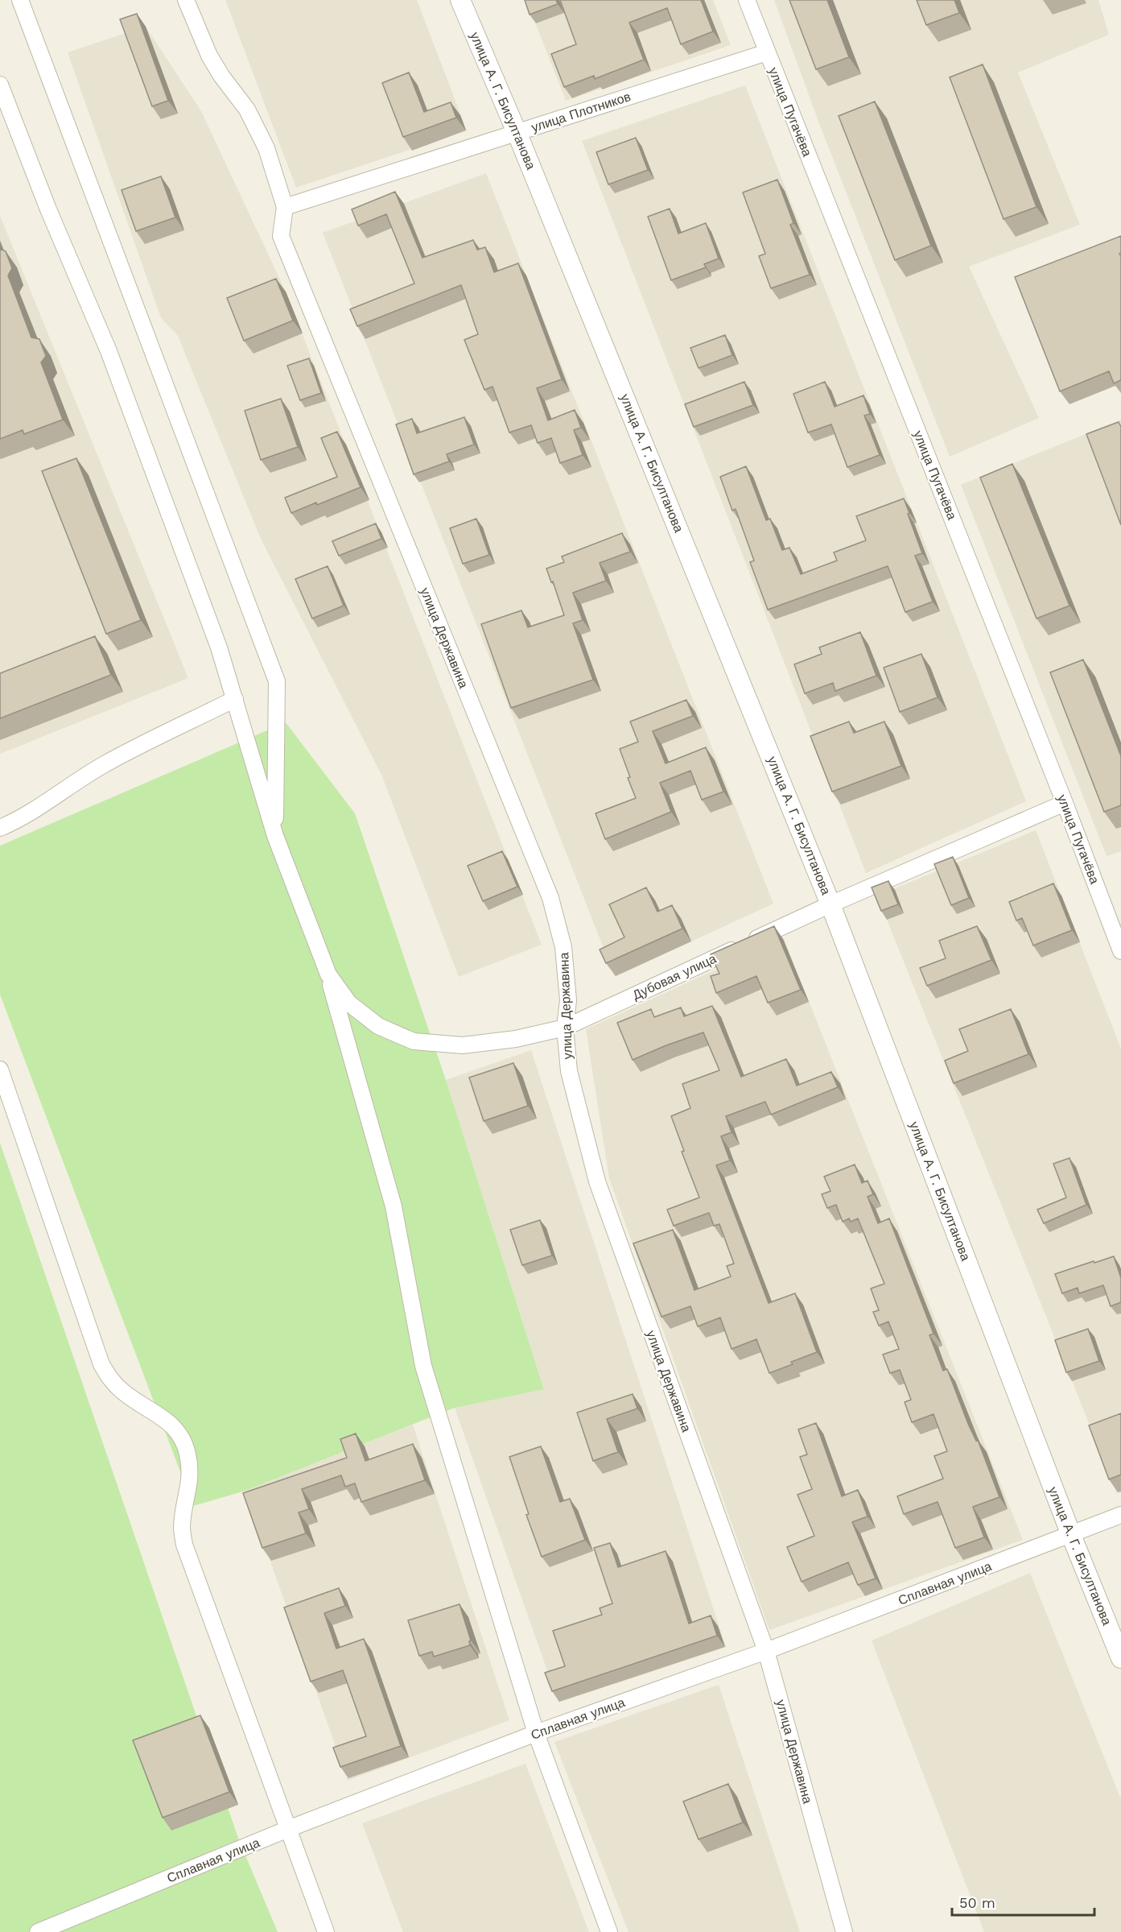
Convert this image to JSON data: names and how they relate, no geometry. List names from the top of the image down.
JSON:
{
  "streets": {
    "street": [
      "улица А. Г. Бисултанова",
      "улица Плотников",
      "улица Пугачёва",
      "улица Державина",
      "Дубовая улица",
      "Сплавная улица"
    ]
  },
  "crossings": [
    ["улица А. Г. Бисултанова", "улица Плотников"],
    ["улица А. Г. Бисултанова", "Дубовая улица"],
    ["улица А. Г. Бисултанова", "Сплавная улица"],
    ["улица Плотников", "улица Пугачёва"],
    ["улица Плотников", "улица Державина"],
    ["улица Пугачёва", "Дубовая улица"],
    ["улица Державина", "Дубовая улица"],
    ["улица Державина", "Сплавная улица"]
  ],
  "scale_bar": "50 m"
}
